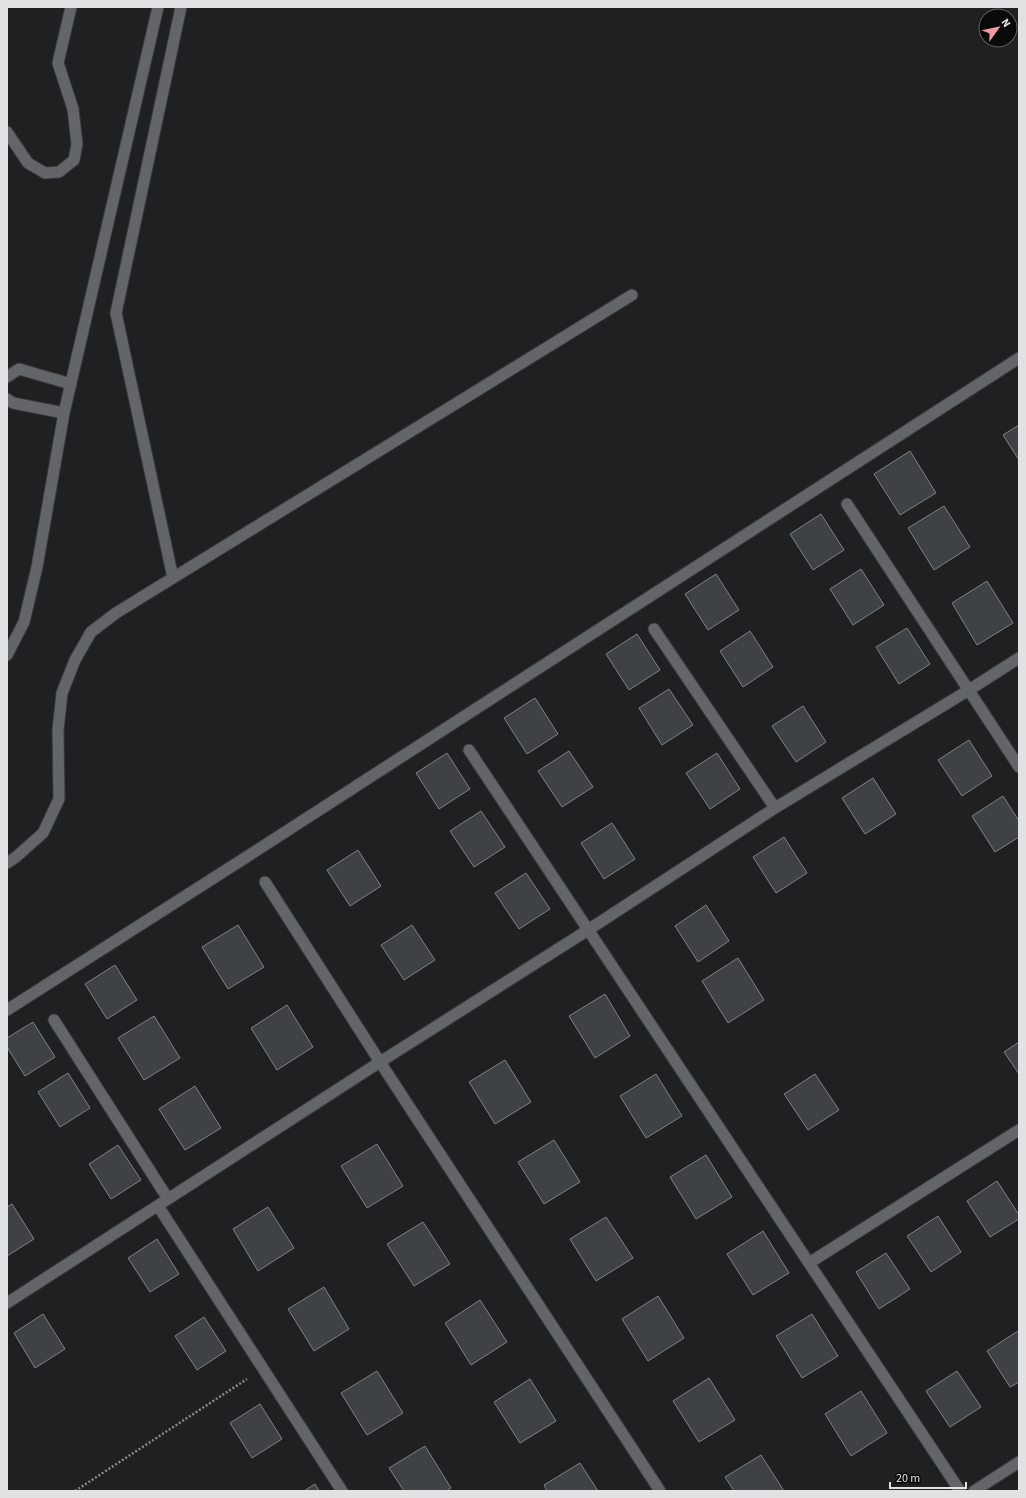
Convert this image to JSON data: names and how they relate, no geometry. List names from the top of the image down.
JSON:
{
  "scale_bar": "20 m",
  "north": "top right"
}
